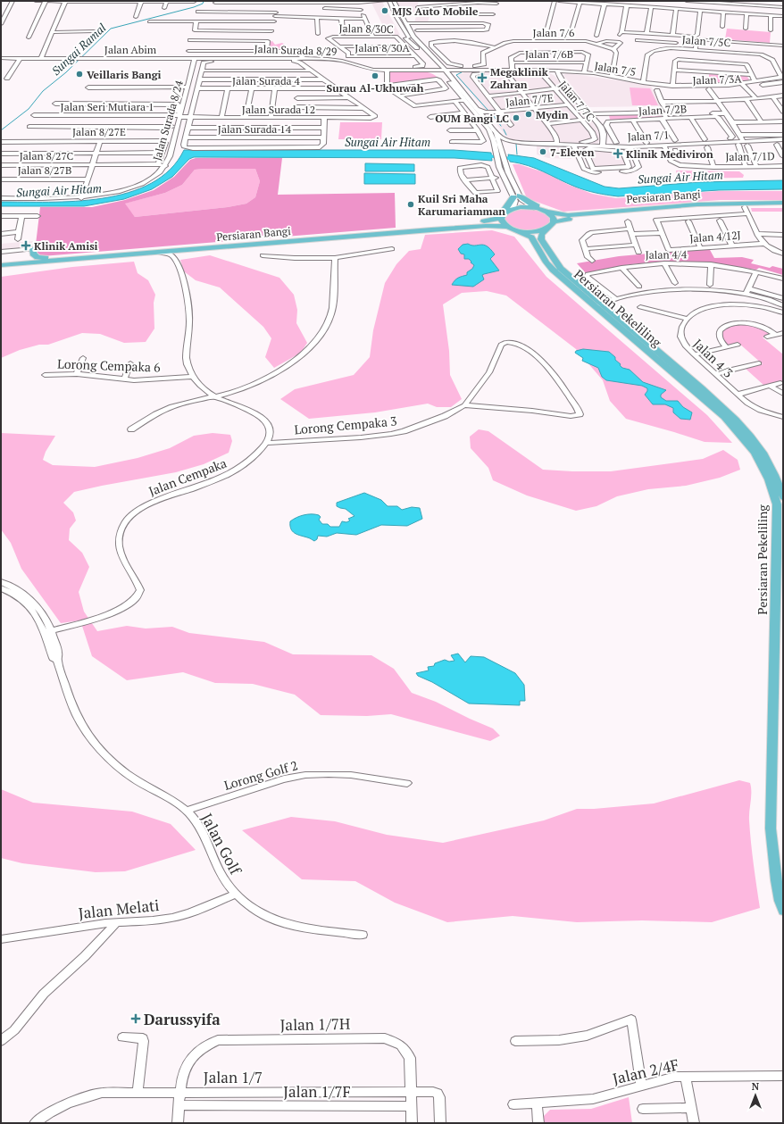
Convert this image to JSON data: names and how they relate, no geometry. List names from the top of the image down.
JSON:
{
  "streets": {
    "main road": ["Persiaran Bangi", "Persiaran Pekeliling"],
    "street": [
      "Jalan 8/30C",
      "Jalan 7/6",
      "Jalan 7/5C",
      "Jalan 8/30A",
      "Jalan Abim",
      "Jalan Surada 8/29",
      "Jalan 7/6B",
      "Jalan 7/5",
      "Jalan 7/3A",
      "Jalan Surada 4",
      "Jalan 7/7E",
      "Jalan 7/7C",
      "Jalan Seri Mutiara 1",
      "Jalan Surada 12",
      "Jalan 7/2B",
      "Jalan Surada 8/24",
      "Jalan Surada 14",
      "Jalan 8/27E",
      "Jalan 7/1",
      "Jalan 8/27C",
      "Jalan 7/1D",
      "Jalan 8/27B",
      "Jalan 4/12J",
      "Jalan 4/4",
      "Jalan 4/3",
      "Lorong Cempaka 6",
      "Lorong Cempaka 3",
      "Jalan Cempaka",
      "Lorong Golf 2",
      "Jalan Golf",
      "Jalan Melati",
      "Jalan 1/7H",
      "Jalan 2/4F",
      "Jalan 1/7",
      "Jalan 1/7F"
    ]
  },
  "crossings": [
    ["Jalan 8/30C", "Jalan 8/30A"],
    ["Jalan 7/5C", "Jalan 7/5"],
    ["Jalan Abim", "Jalan Surada 8/29"],
    ["Jalan Abim", "Jalan Surada 8/24"],
    ["Jalan Surada 8/29", "Jalan 7/5"],
    ["Jalan Surada 8/29", "Jalan Surada 8/24"],
    ["Jalan 7/5", "Jalan 7/7C"],
    ["Jalan 7/7E", "Jalan 7/7C"],
    ["Jalan 7/7C", "Jalan 7/1"],
    ["Jalan Seri Mutiara 1", "Jalan Surada 12"],
    ["Jalan Seri Mutiara 1", "Jalan Surada 8/24"],
    ["Jalan Surada 12", "Jalan Surada 8/24"],
    ["Persiaran Bangi", "Persiaran Pekeliling"],
    ["Lorong Cempaka 3", "Jalan Cempaka"],
    ["Jalan Cempaka", "Jalan Golf"],
    ["Lorong Golf 2", "Jalan Golf"],
    ["Jalan Golf", "Jalan Melati"],
    ["Jalan 1/7H", "Jalan 1/7"],
    ["Jalan 1/7H", "Jalan 1/7F"]
  ],
  "water": ["Sungai Ramal", "Sungai Air Hitam"],
  "places": {
    "other": [
      "MJS Auto Mobile",
      "Veillaris Bangi",
      "Surau Al-Ukhuwah",
      "Mydin",
      "OUM Bangi LC",
      "7-Eleven",
      "Kuil Sri Maha Karumariamman"
    ],
    "health": [
      "Megaklinik Zahran",
      "Klinik Mediviron",
      "Klinik Amisi",
      "Darussyifa"
    ]
  },
  "north": "top"
}
